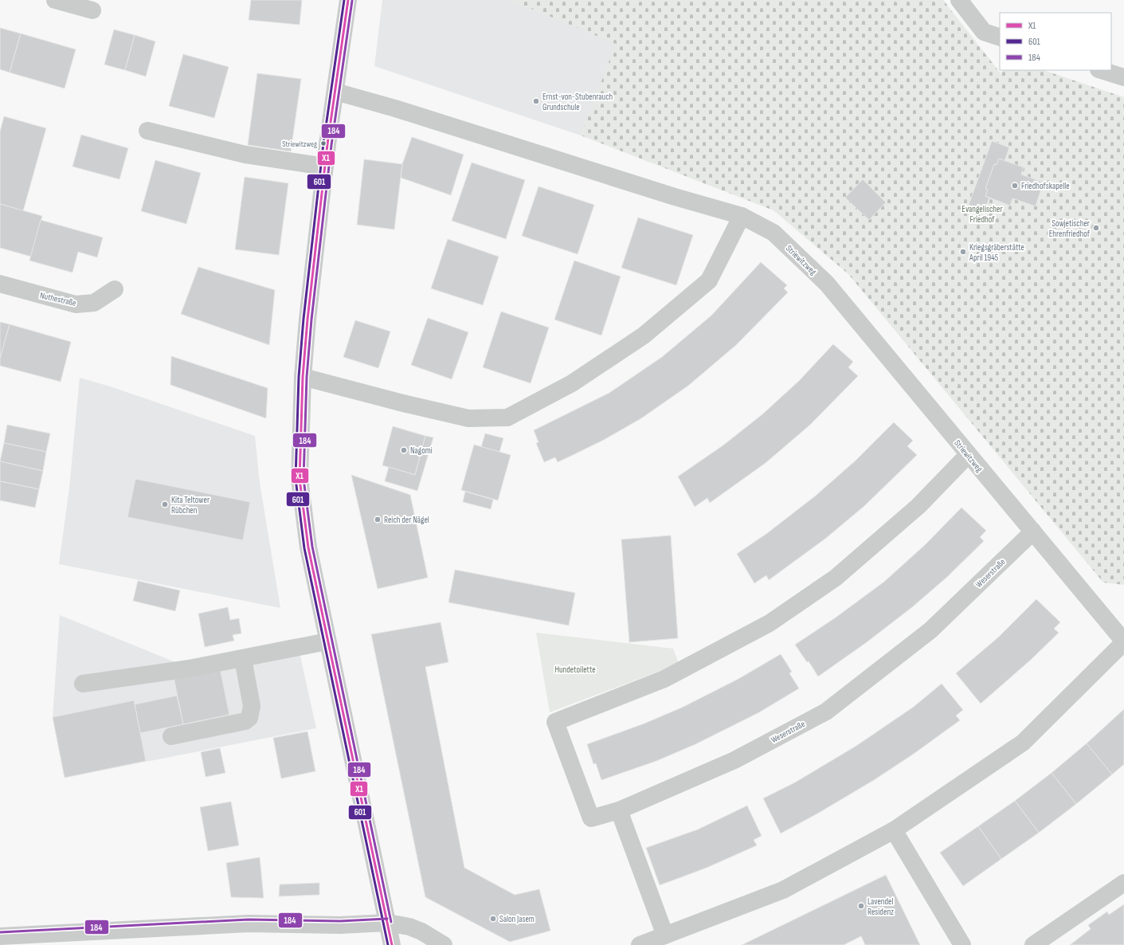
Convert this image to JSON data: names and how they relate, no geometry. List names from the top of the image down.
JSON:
{
  "streets": {
    "street": ["Striewitzweg", "Nuthestraße", "Weserstraße"]
  },
  "crossings": [
    ["Striewitzweg", "Weserstraße"]
  ],
  "parks": ["Evangelischer Friedhof", "Hundetoilette"],
  "places": [
    "Ernst-von-Stubenrauch Grundschule",
    "Striewitzweg",
    "Friedhofskapelle",
    "Sowjetischer Ehrenfriedhof",
    "Kriegsgräberstätte April 1945",
    "Nagomi",
    "Kita Teltower Rübchen",
    "Reich der Nägel",
    "Lavendel Residenz",
    "Salon Jasem"
  ],
  "lines": ["transit line X1", "transit line 601", "transit line 184"],
  "legend": ["X1", "601", "184"]
}
